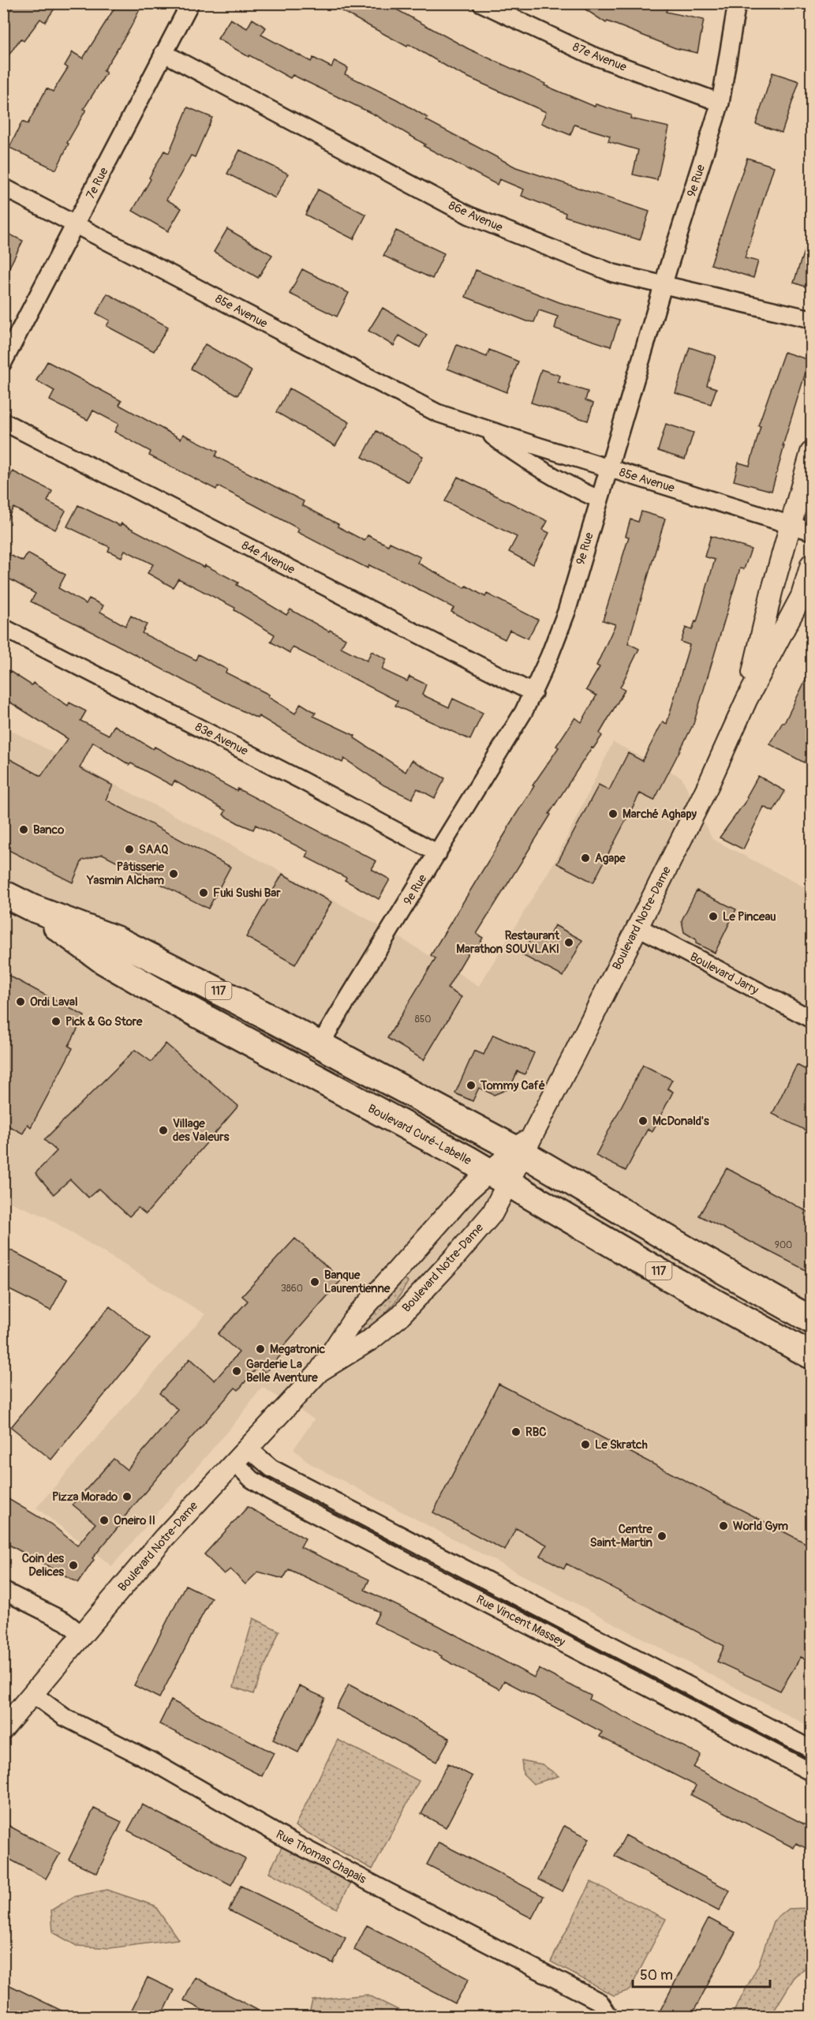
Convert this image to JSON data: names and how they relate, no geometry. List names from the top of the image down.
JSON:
{
  "streets": {
    "main road": ["117", "Boulevard Curé-Labelle"],
    "street": [
      "87e Avenue",
      "9e Rue",
      "7e Rue",
      "86e Avenue",
      "85e Avenue",
      "84e Avenue",
      "83e Avenue",
      "Boulevard Notre-Dame",
      "Boulevard Jarry",
      "Rue Vincent Massey",
      "Rue Thomas Chapais"
    ]
  },
  "crossings": [
    ["87e Avenue", "9e Rue"],
    ["9e Rue", "86e Avenue"],
    ["9e Rue", "85e Avenue"],
    ["9e Rue", "84e Avenue"],
    ["9e Rue", "83e Avenue"],
    ["9e Rue", "Boulevard Curé-Labelle"],
    ["7e Rue", "86e Avenue"],
    ["7e Rue", "85e Avenue"],
    ["85e Avenue", "Boulevard Notre-Dame"],
    ["Boulevard Notre-Dame", "Boulevard Jarry"],
    ["Boulevard Notre-Dame", "Boulevard Curé-Labelle"],
    ["Boulevard Notre-Dame", "Rue Vincent Massey"],
    ["Boulevard Notre-Dame", "Rue Thomas Chapais"]
  ],
  "places": [
    "Marché Aghapy",
    "Banco",
    "SAAQ",
    "Agape",
    "Pâtisserie Yasmin Alcham",
    "Fuki Sushi Bar",
    "Le Pinceau",
    "Restaurant Marathon SOUVLAKI",
    "Ordi Laval",
    "Pick & Go Store",
    "Tommy Café",
    "McDonald's",
    "Village des Valeurs",
    "Banque Laurentienne",
    "Megatronic",
    "Garderie La Belle Aventure",
    "RBC",
    "Le Skratch",
    "Pizza Morado",
    "Oneiro II",
    "World Gym",
    "Centre Saint-Martin",
    "Coin des Delices"
  ],
  "house_numbers": ["850", "900", "3860"],
  "scale_bar": "50 m"
}
